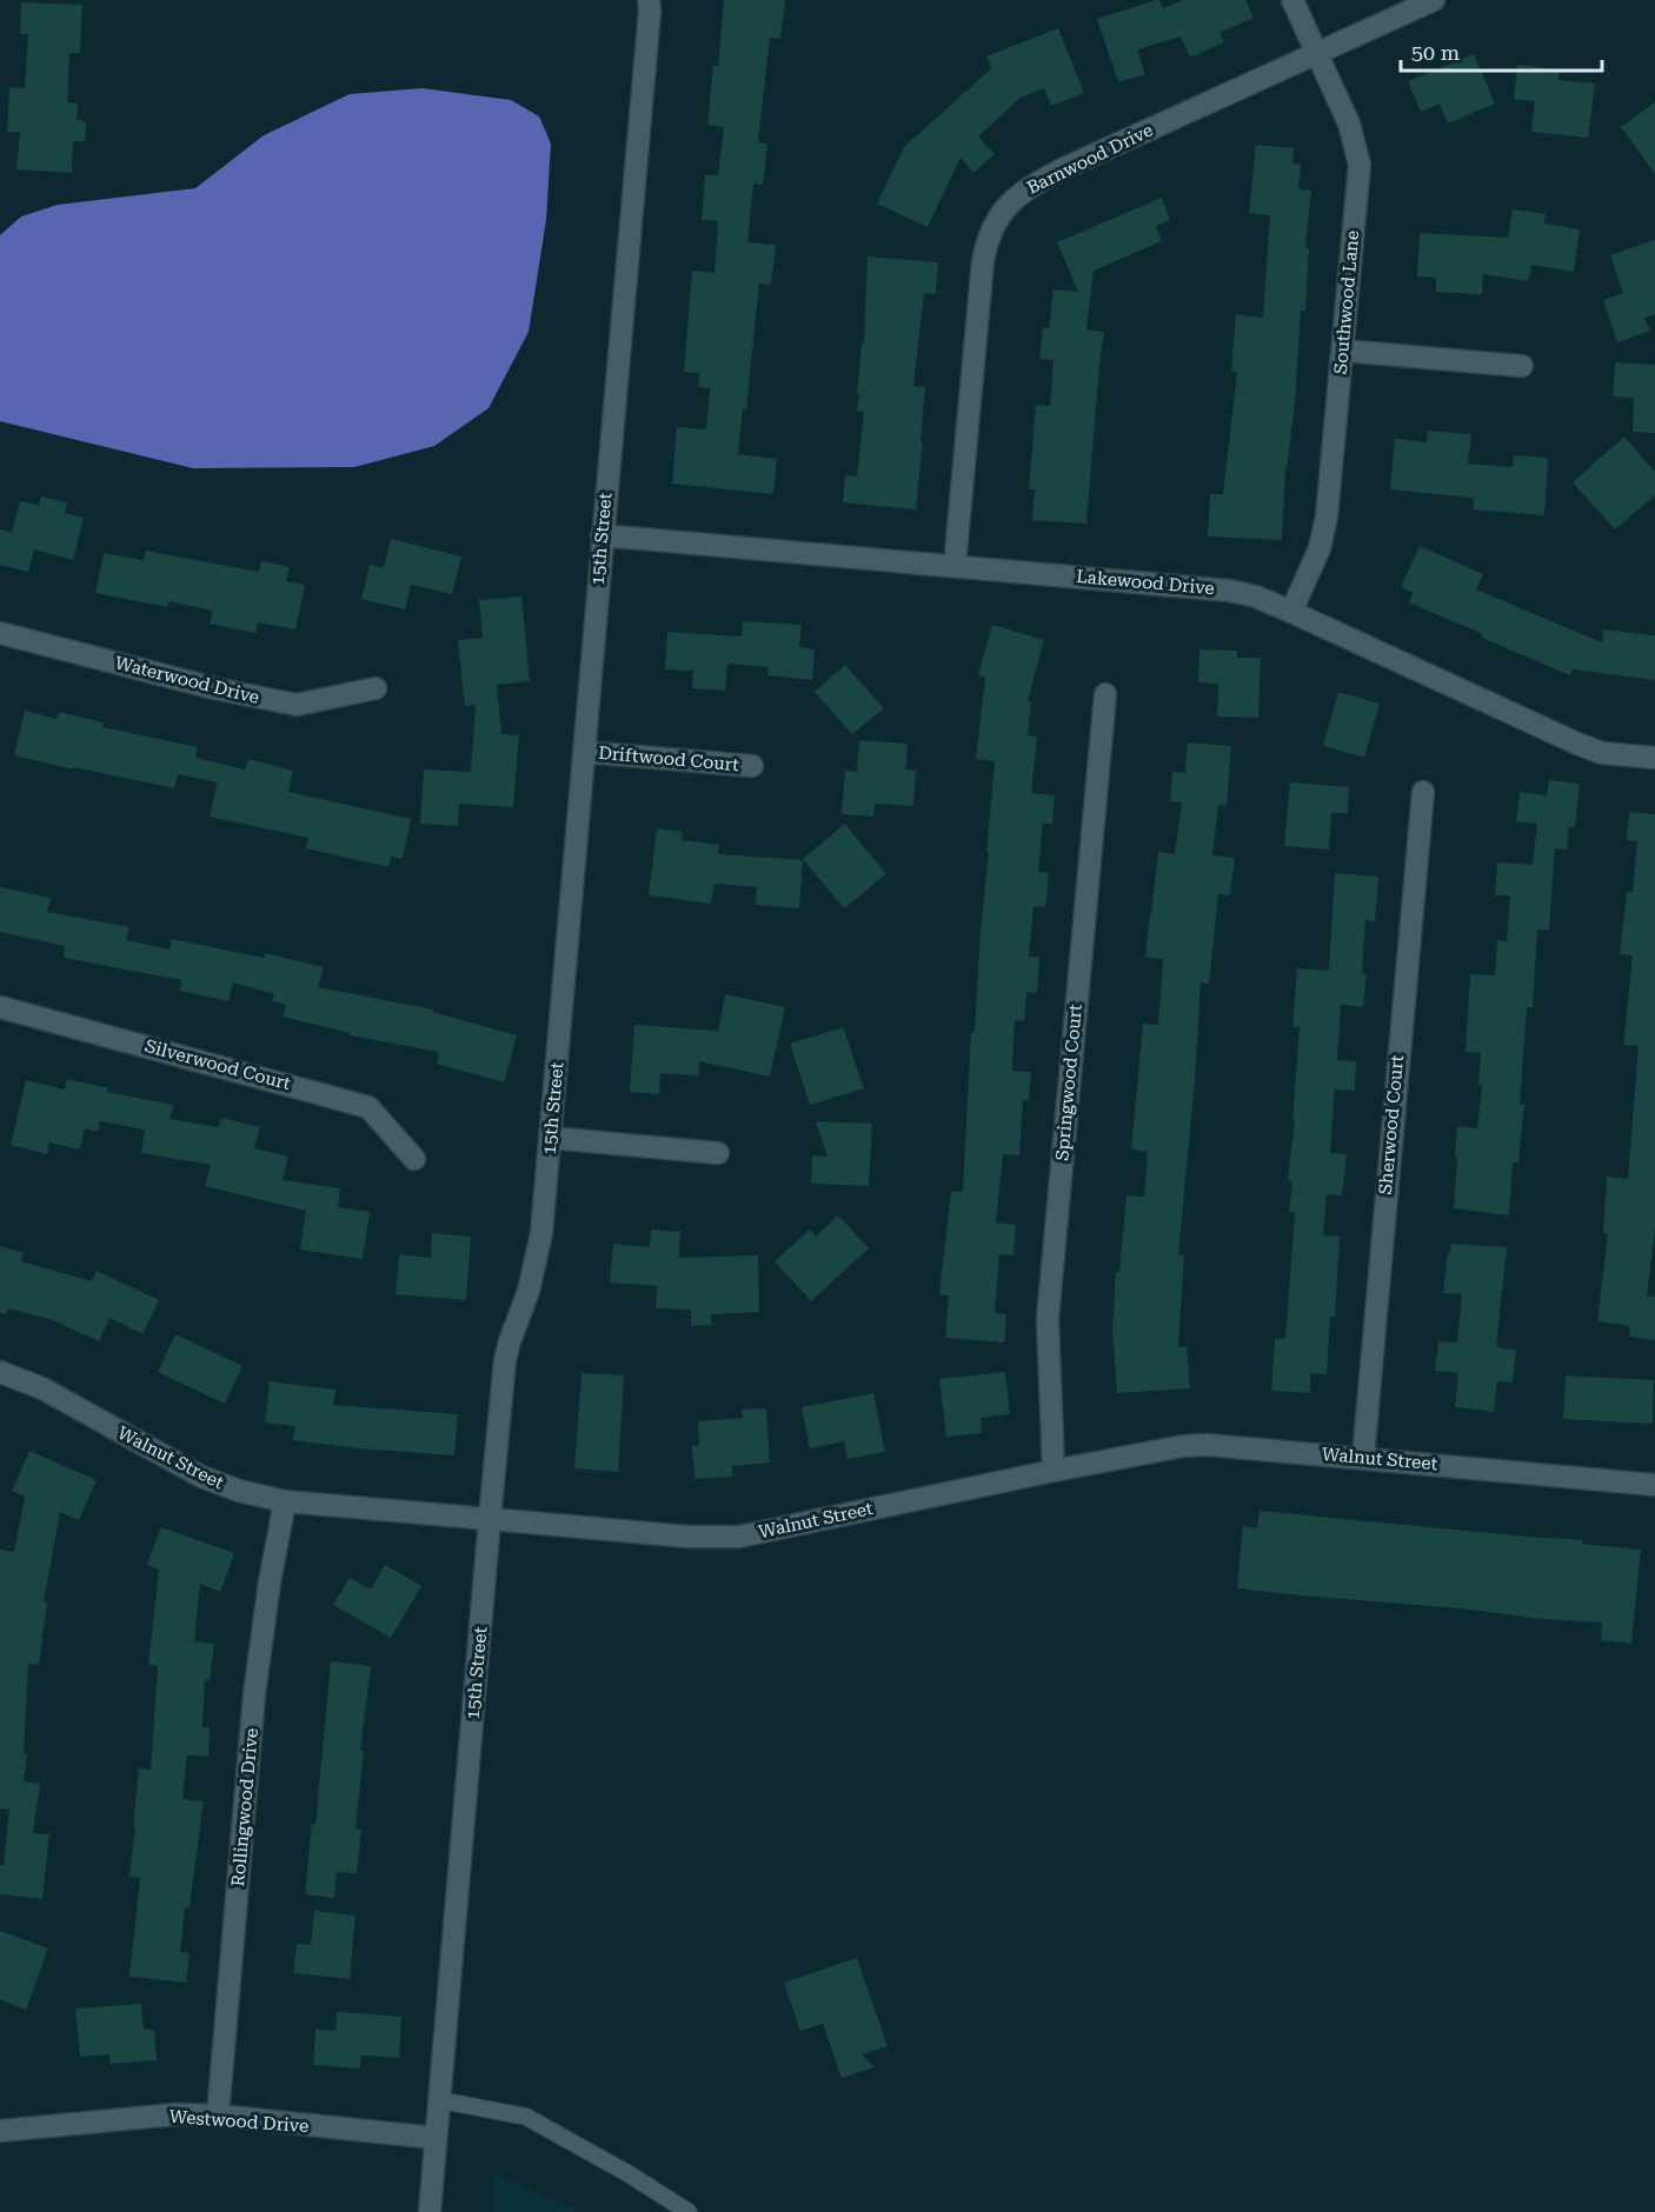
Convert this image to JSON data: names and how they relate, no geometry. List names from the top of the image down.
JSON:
{
  "streets": {
    "street": [
      "Barnwood Drive",
      "Southwood Lane",
      "15th Street",
      "Lakewood Drive",
      "Waterwood Drive",
      "Driftwood Court",
      "Silverwood Court",
      "Springwood Court",
      "Sherwood Court",
      "Walnut Street",
      "Rollingwood Drive",
      "Westwood Drive"
    ]
  },
  "crossings": [
    ["Barnwood Drive", "Southwood Lane"],
    ["Barnwood Drive", "Lakewood Drive"],
    ["Southwood Lane", "Lakewood Drive"],
    ["15th Street", "Lakewood Drive"],
    ["15th Street", "Driftwood Court"],
    ["15th Street", "Walnut Street"],
    ["15th Street", "Westwood Drive"],
    ["Springwood Court", "Walnut Street"],
    ["Sherwood Court", "Walnut Street"],
    ["Walnut Street", "Rollingwood Drive"],
    ["Rollingwood Drive", "Westwood Drive"]
  ],
  "scale_bar": "50 m"
}
